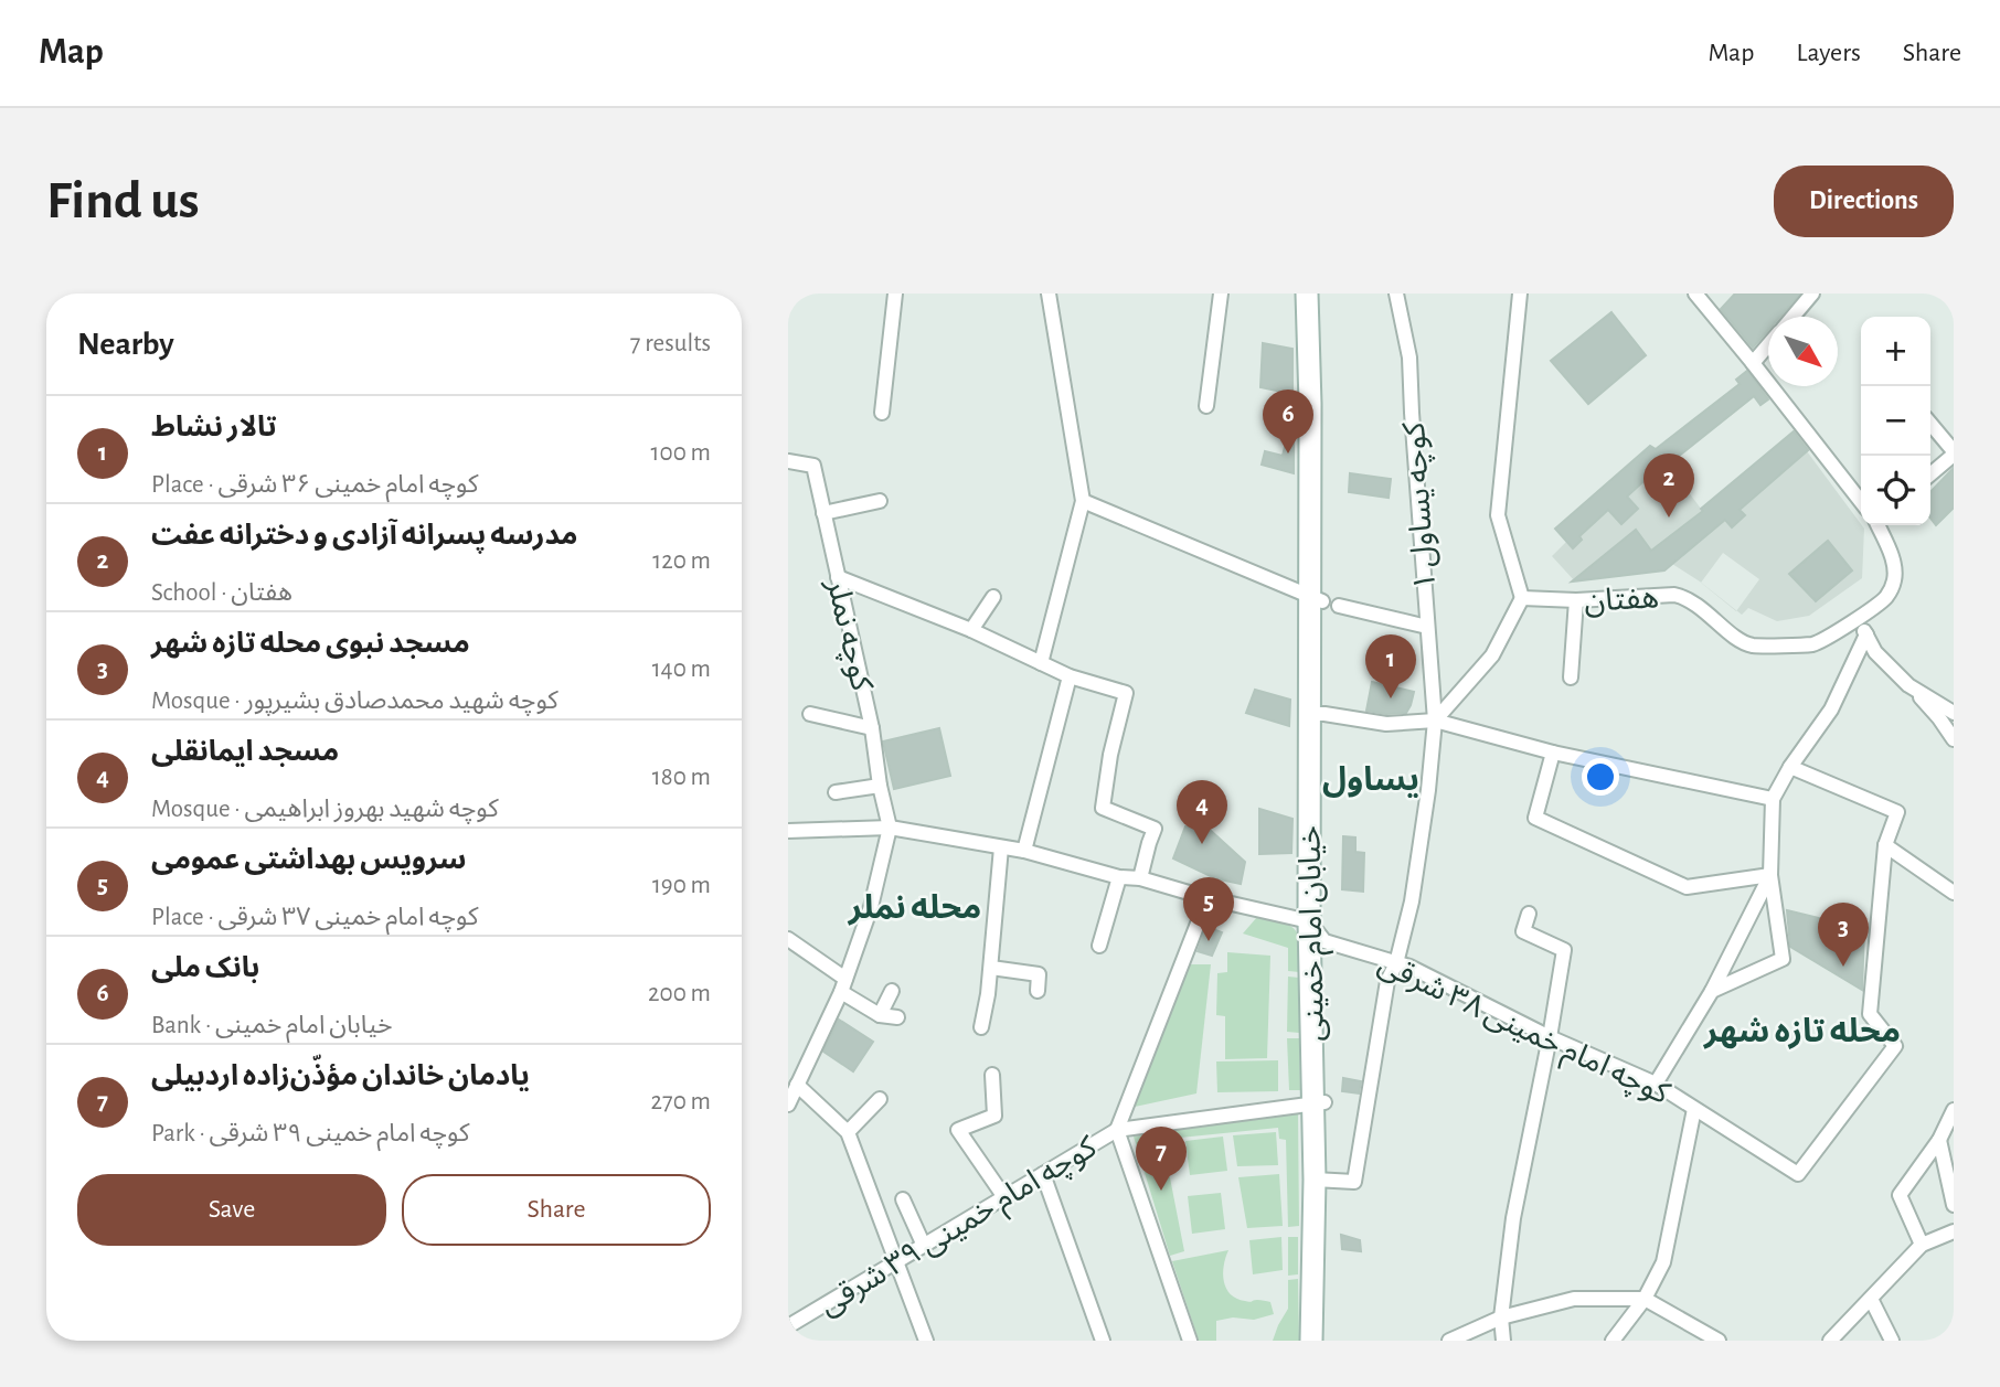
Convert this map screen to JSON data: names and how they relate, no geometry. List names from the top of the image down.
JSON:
{
  "streets": {
    "main road": ["خیابان امام خمینی"],
    "street": [
      "کوچه یساول ۱",
      "هفتان",
      "کوچه نملر",
      "کوچه امام خمینی ۳۸ شرقی",
      "کوچه امام خمینی ۳۹ شرقی"
    ]
  },
  "crossings": [
    ["کوچه یساول ۱", "خیابان امام خمینی"],
    ["کوچه یساول ۱", "کوچه امام خمینی ۳۸ شرقی"],
    ["خیابان امام خمینی", "کوچه امام خمینی ۳۸ شرقی"],
    ["خیابان امام خمینی", "کوچه امام خمینی ۳۹ شرقی"]
  ],
  "districts": ["یساول", "محله نملر", "محله تازه شهر"],
  "north": "bottom right",
  "page": {
    "header": "Map",
    "nav": ["Map", "Layers", "Share"],
    "buttons": [
      "Directions",
      ["Save", "Share"]
    ],
    "title": "Find us",
    "heading": ["Nearby", "7 results"],
    "map_buttons": ["+", "−"],
    "pins": [
      "6",
      "2",
      "1",
      "4",
      "5",
      "3",
      "7"
    ],
    "list": [
      {
        "mark": "1",
        "name": "تالار نشاط",
        "note": "Place · کوچه امام خمینی ۳۶ شرقی",
        "value": "100 m"
      },
      {
        "mark": "2",
        "name": "مدرسه پسرانه آزادی و دخترانه عفت",
        "note": "School · هفتان",
        "value": "120 m"
      },
      {
        "mark": "3",
        "name": "مسجد نبوی محله تازه شهر",
        "note": "Mosque · کوچه شهید محمدصادق بشیرپور",
        "value": "140 m"
      },
      {
        "mark": "4",
        "name": "مسجد ایمانقلی",
        "note": "Mosque · کوچه شهید بهروز ابراهیمی",
        "value": "180 m"
      },
      {
        "mark": "5",
        "name": "سرویس بهداشتی عمومی",
        "note": "Place · کوچه امام خمینی ۳۷ شرقی",
        "value": "190 m"
      },
      {
        "mark": "6",
        "name": "بانک ملی",
        "note": "Bank · خیابان امام خمینی",
        "value": "200 m"
      },
      {
        "mark": "7",
        "name": "یادمان خاندان مؤذّن‌زاده اردبیلی",
        "note": "Park · کوچه امام خمینی ۳۹ شرقی",
        "value": "270 m"
      }
    ]
  }
}
